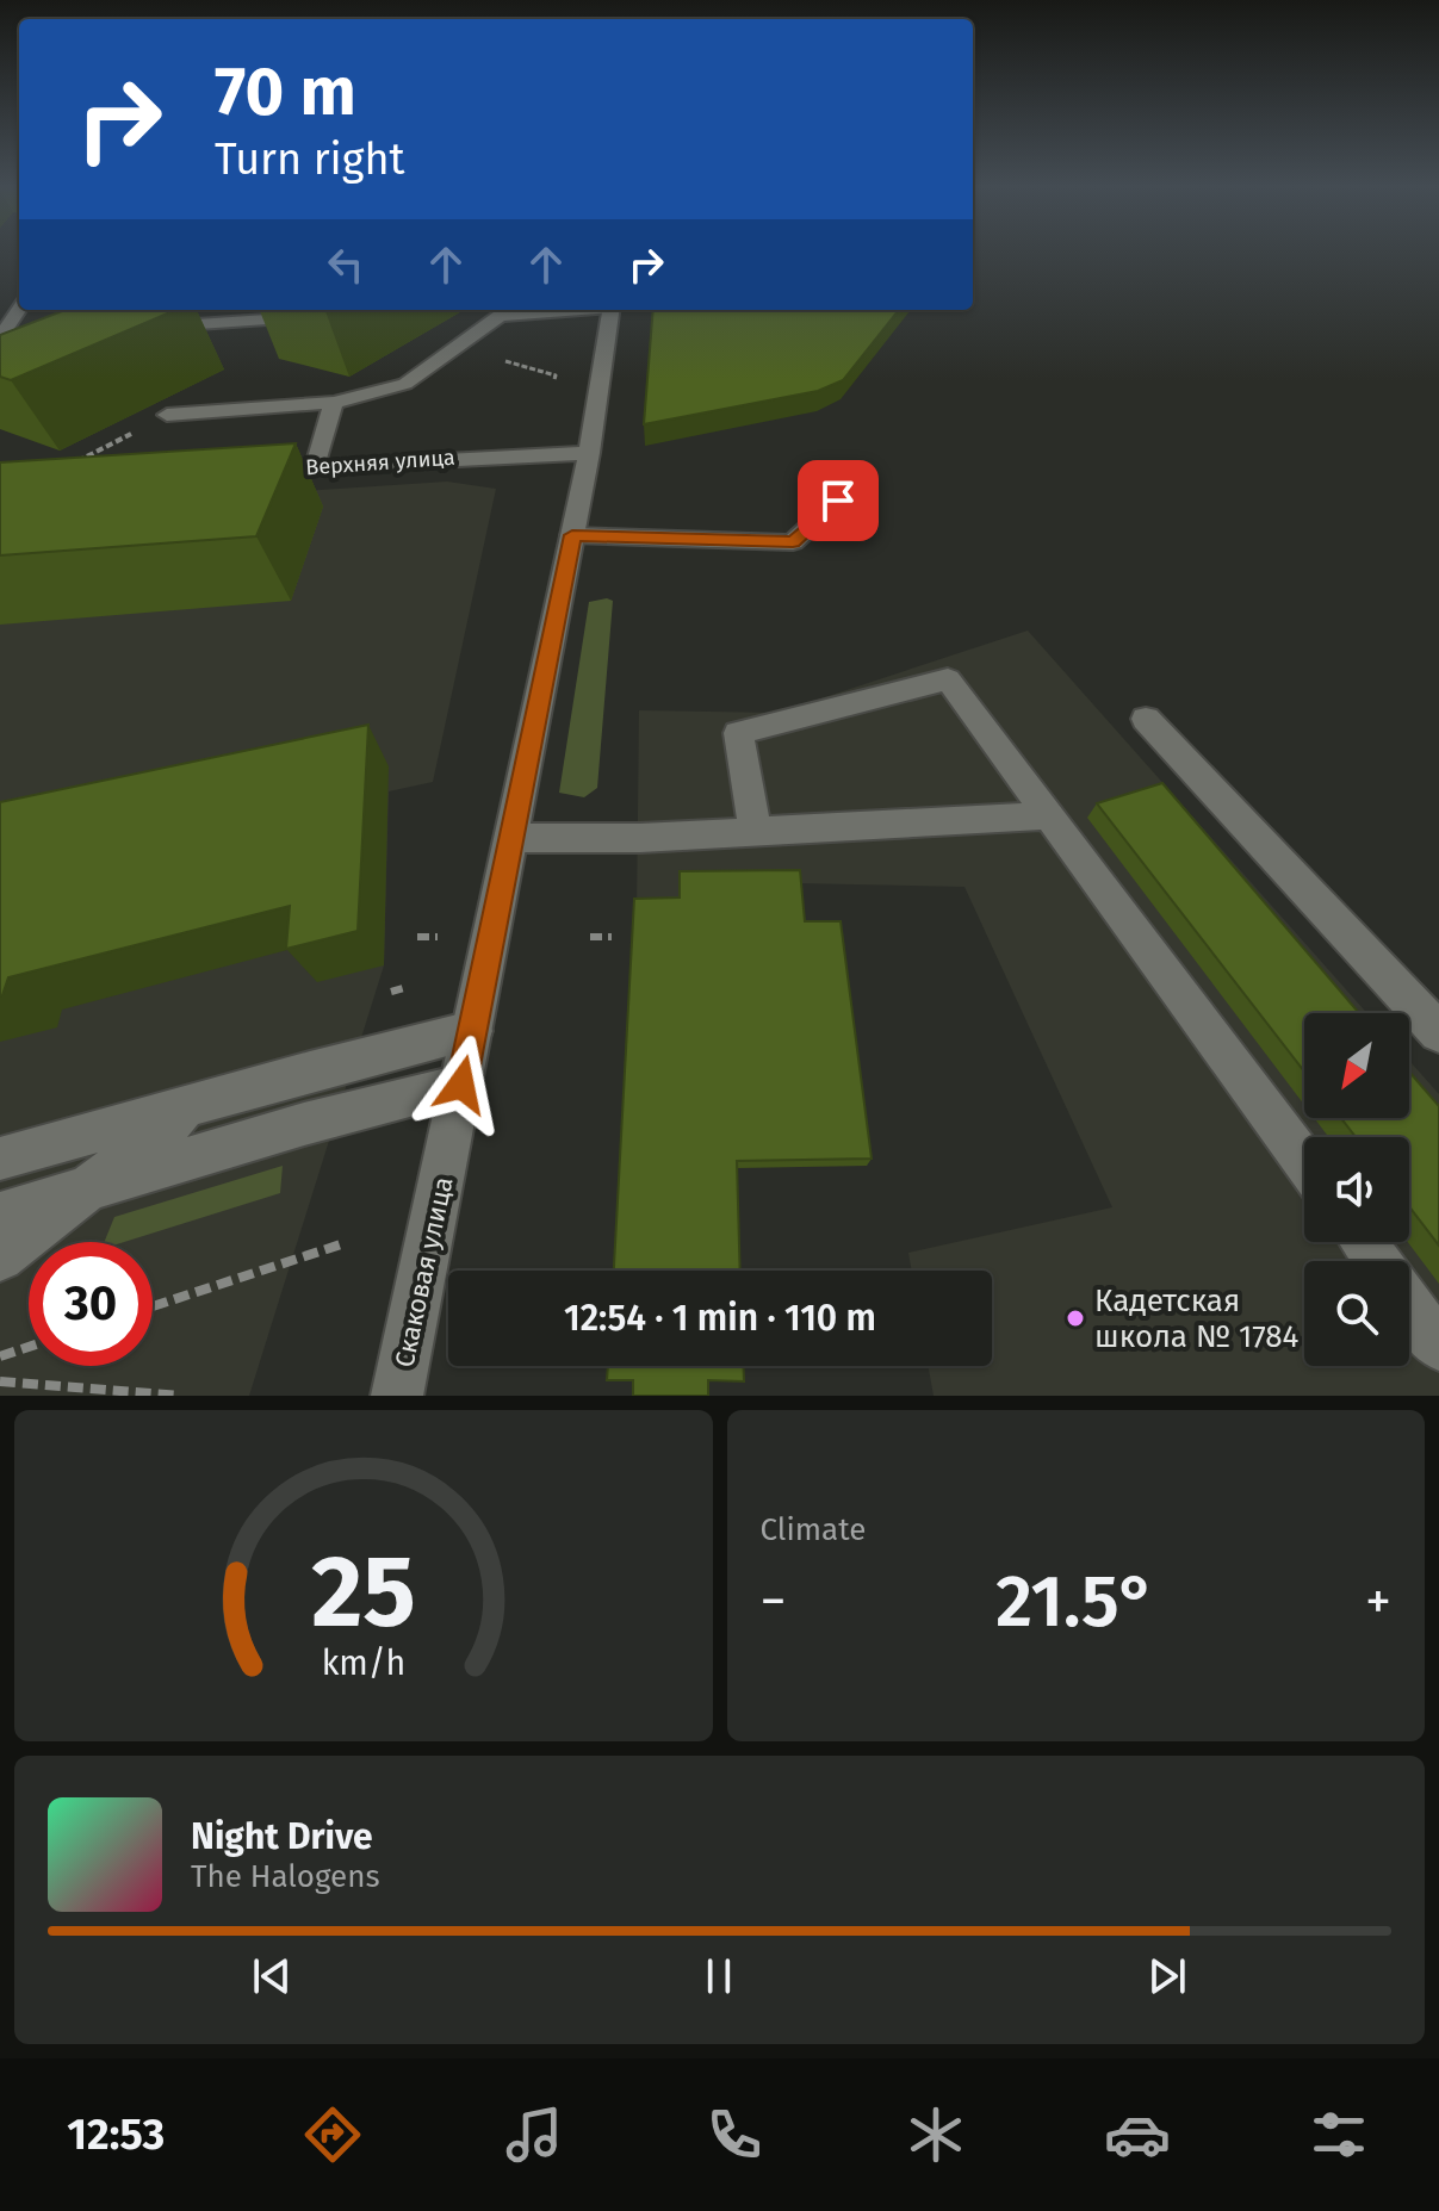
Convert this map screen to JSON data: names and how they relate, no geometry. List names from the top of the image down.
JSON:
{
  "streets": {
    "street": ["Верхняя улица", "Скаковая улица"]
  },
  "crossings": [
    ["Верхняя улица", "Скаковая улица"]
  ],
  "places": ["Кадетская школа № 1784"],
  "north": "bottom left",
  "page": {
    "turn": ["70 m", "Turn right"],
    "limit": "30",
    "trip": "12:54 · 1 min · 110 m",
    "tile": "Climate",
    "heat": ["−", "21.5°", "+"],
    "song": ["Night Drive", "The Halogens"],
    "tabs": "12:53",
    "gauge": ["25", "km/h"]
  }
}
